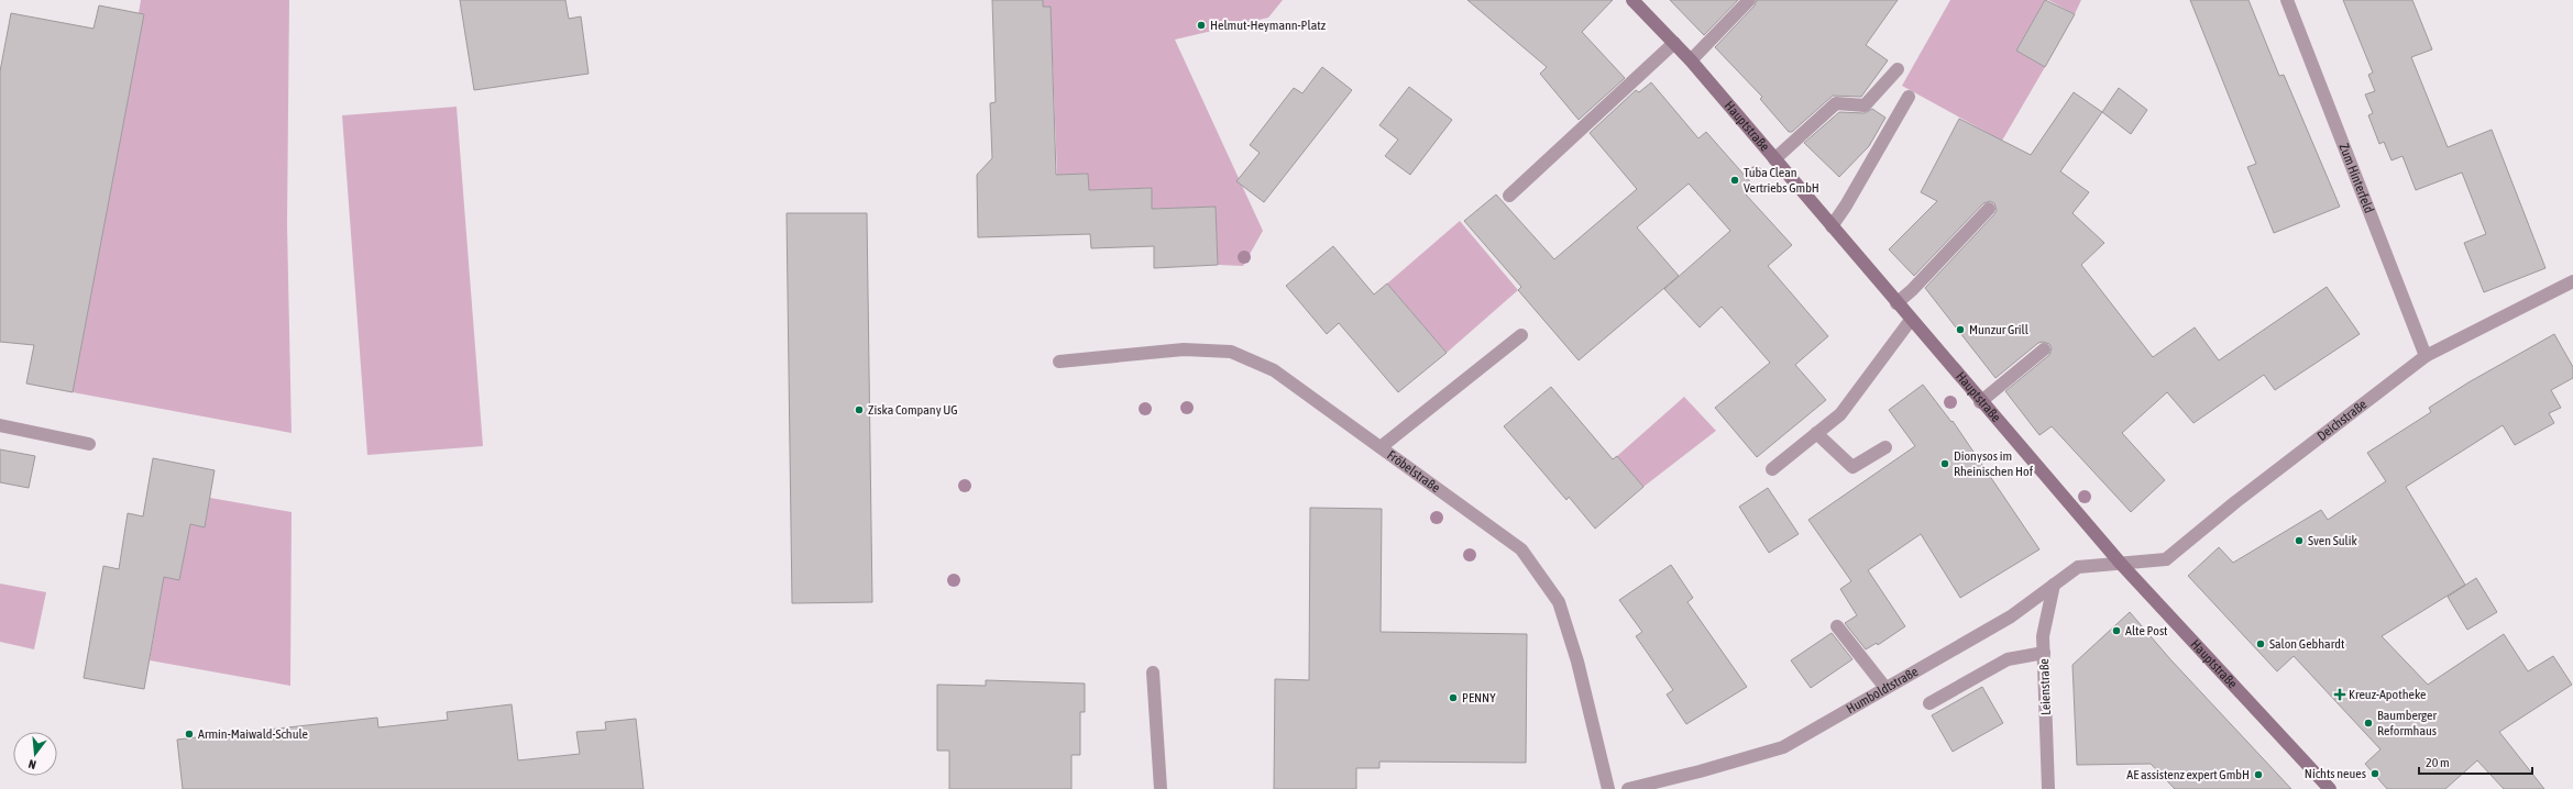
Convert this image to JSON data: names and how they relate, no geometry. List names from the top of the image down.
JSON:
{
  "streets": {
    "street": [
      "Hauptstraße",
      "Zum Hinterfeld",
      "Deichstraße",
      "Fröbelstraße",
      "Leienstraße",
      "Humboldtstraße"
    ]
  },
  "crossings": [
    ["Hauptstraße", "Deichstraße"],
    ["Hauptstraße", "Humboldtstraße"],
    ["Zum Hinterfeld", "Deichstraße"],
    ["Deichstraße", "Humboldtstraße"],
    ["Leienstraße", "Humboldtstraße"]
  ],
  "places": {
    "other": [
      "Helmut-Heymann-Platz",
      "Tuba Clean Vertriebs GmbH",
      "Munzur Grill",
      "Ziska Company UG",
      "Dionysos im Rheinischen Hof",
      "Sven Sulik",
      "Alte Post",
      "Salon Gebhardt",
      "PENNY",
      "Baumberger Reformhaus",
      "Armin-Maiwald-Schule",
      "Nichts neues",
      "AE assistenz expert GmbH"
    ],
    "health": ["Kreuz-Apotheke"]
  },
  "scale_bar": "20 m",
  "north": "bottom"
}
